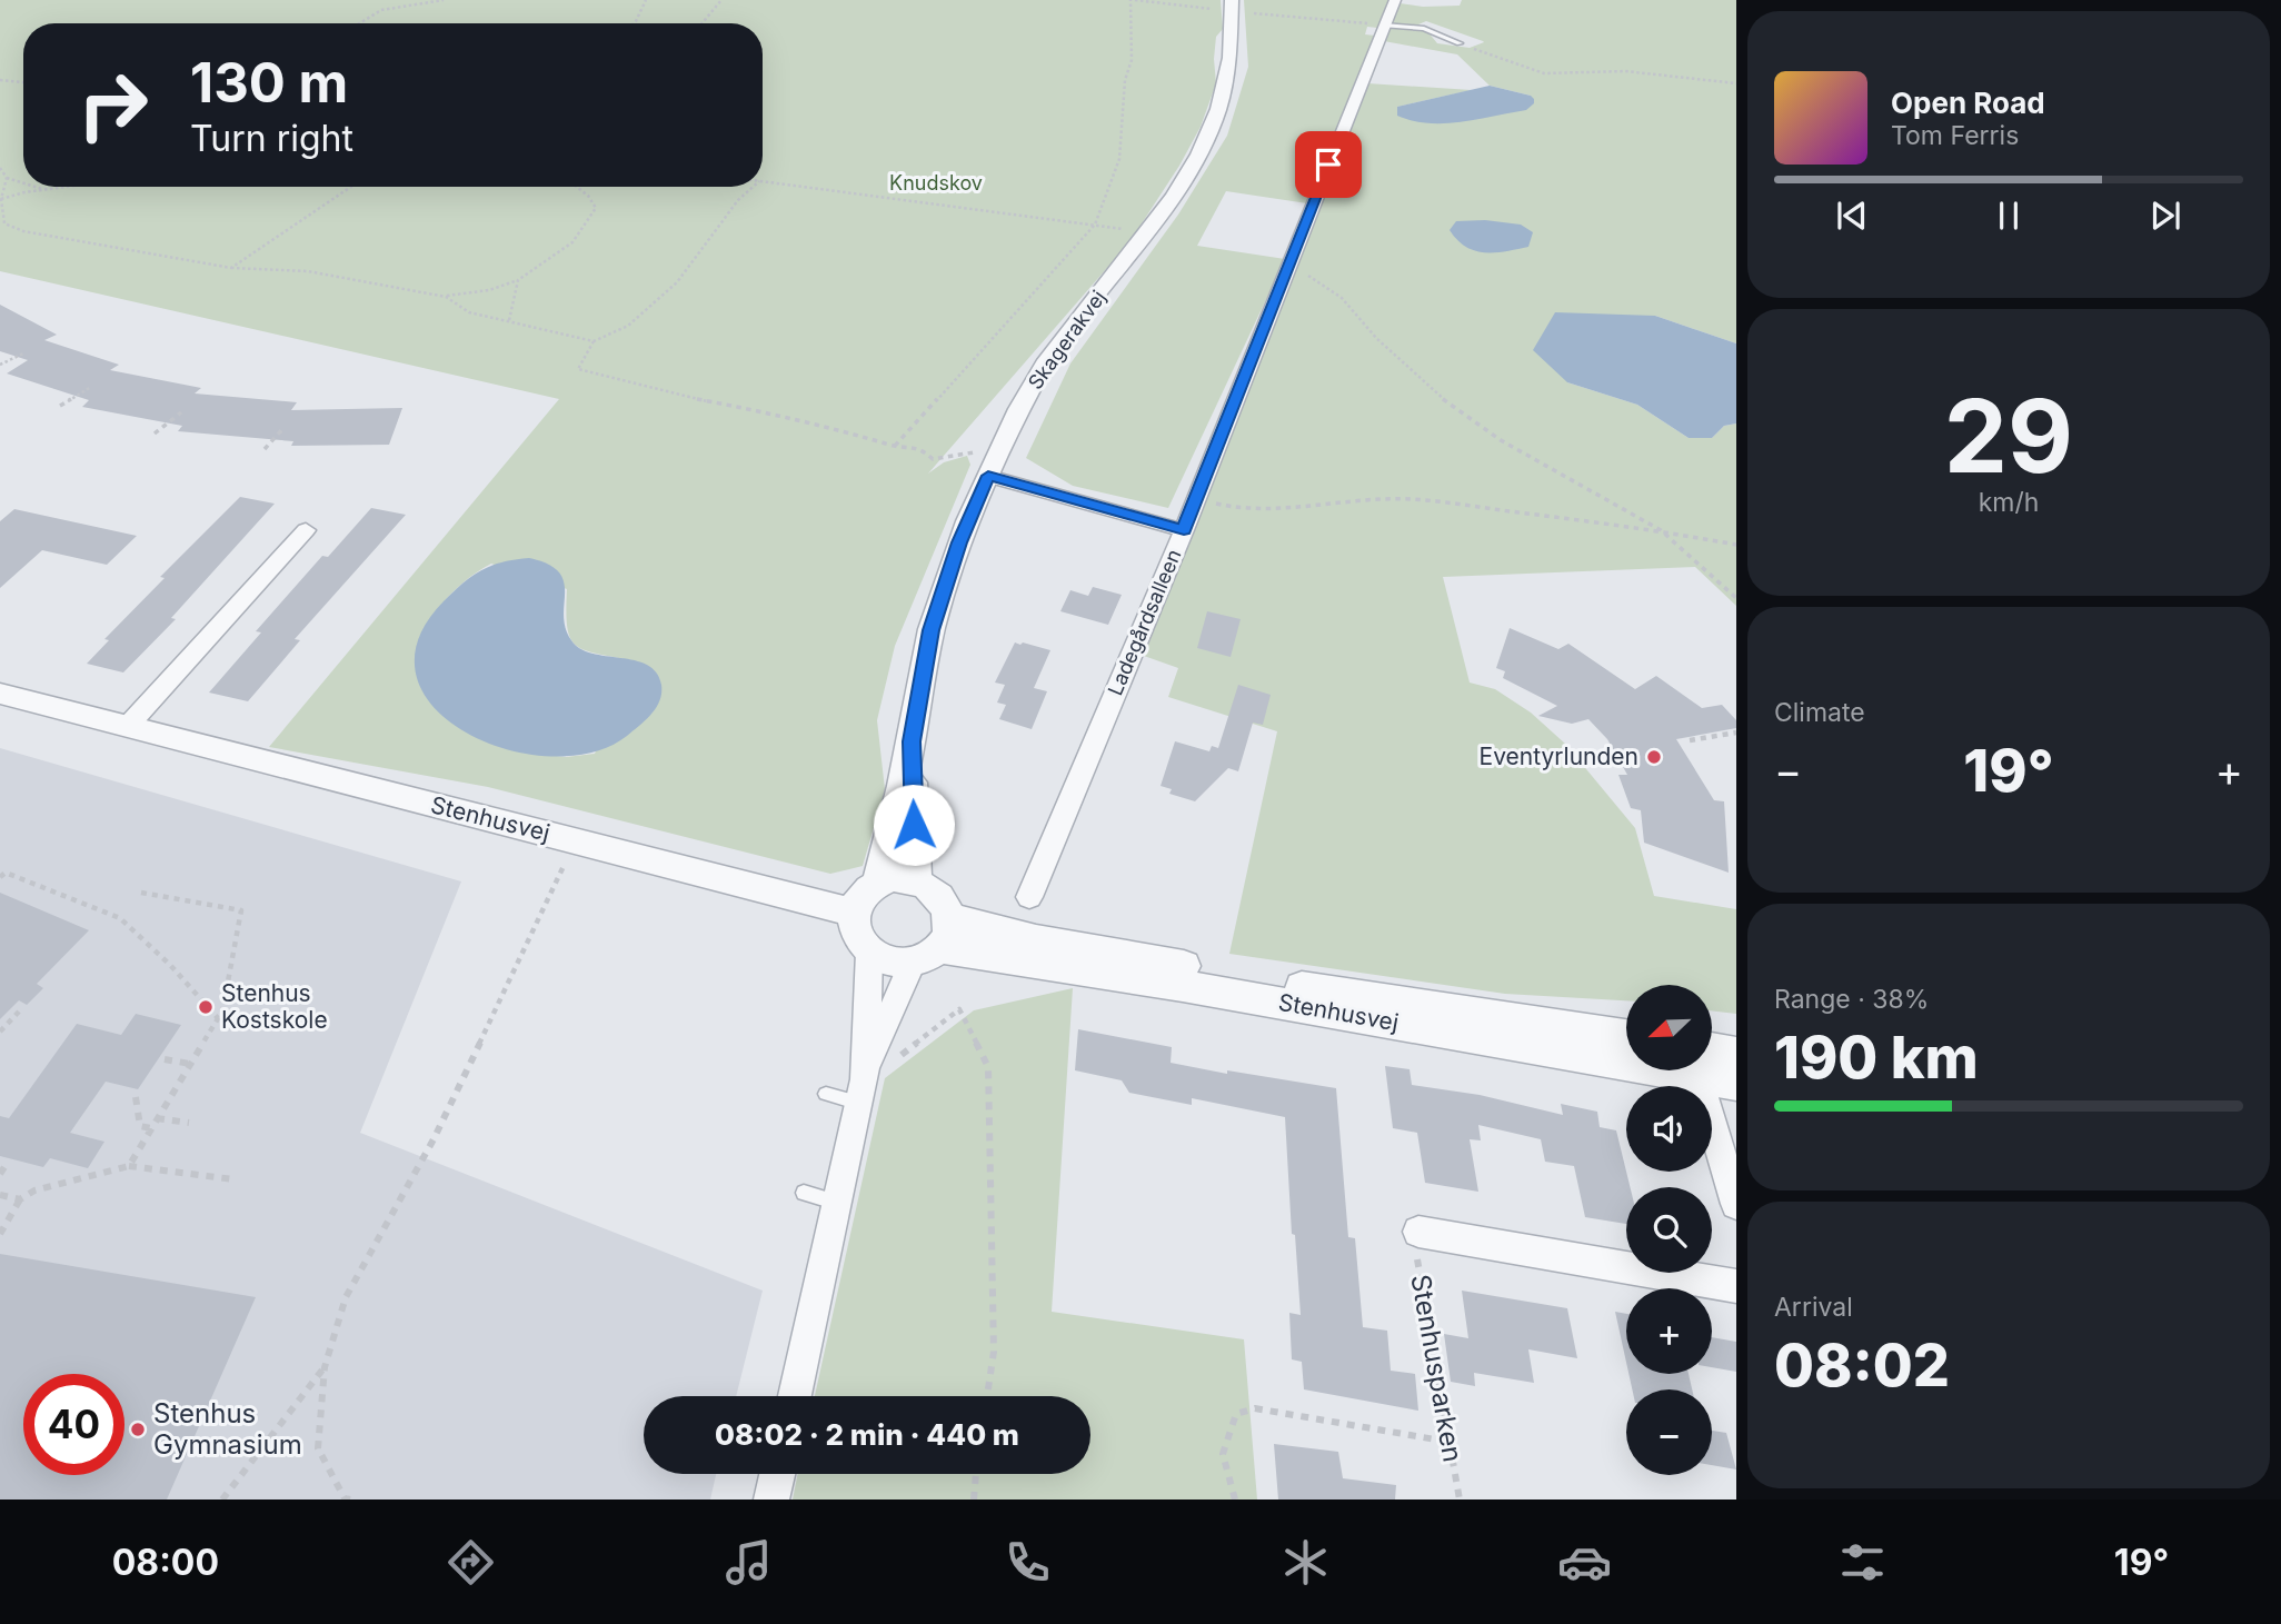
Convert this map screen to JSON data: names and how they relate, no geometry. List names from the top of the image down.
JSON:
{
  "streets": {
    "street": ["Skagerakvej", "Ladegårdsalleen", "Stenhusvej"],
    "path": ["Stenhusparken"]
  },
  "crossings": [
    ["Skagerakvej", "Stenhusvej"]
  ],
  "parks": ["Knudskov"],
  "places": ["Eventyrlunden", "Stenhus Kostskole", "Stenhus Gymnasium"],
  "north": "bottom left",
  "page": {
    "turn": ["130 m", "Turn right"],
    "song": ["Open Road", "Tom Ferris"],
    "tile": [
      ["29", "km/h"],
      "Climate",
      ["Range · 38%", "190 km"],
      ["Arrival", "08:02"]
    ],
    "heat": ["−", "19°", "+"],
    "map_buttons": ["+", "−"],
    "limit": "40",
    "trip": "08:02 · 2 min · 440 m",
    "tabs": ["08:00", "19°"]
  }
}
